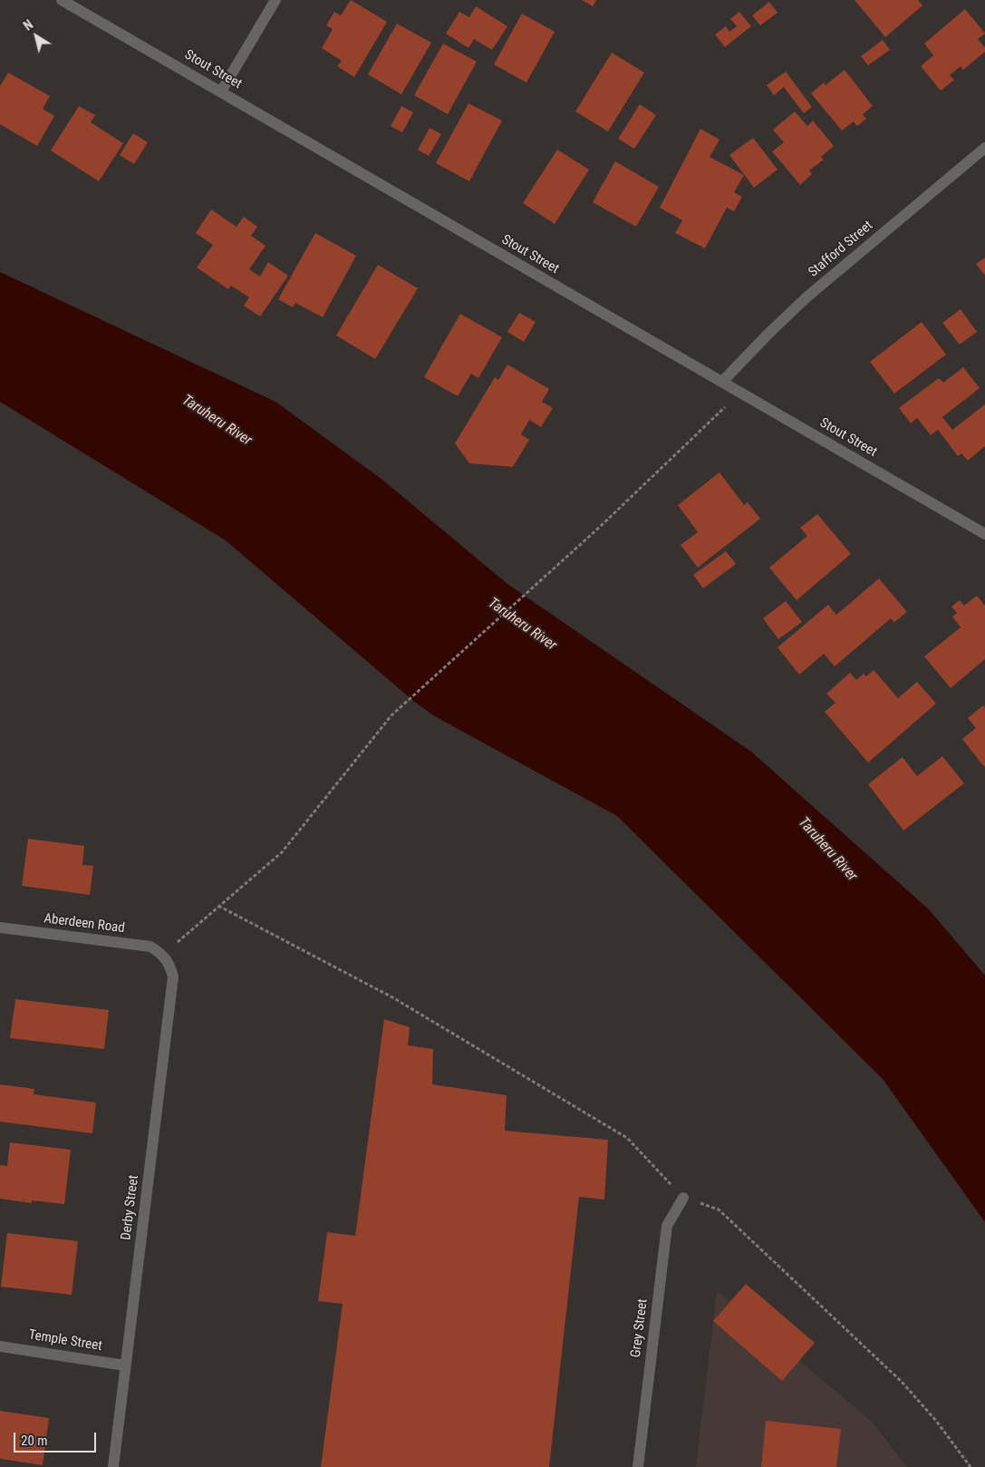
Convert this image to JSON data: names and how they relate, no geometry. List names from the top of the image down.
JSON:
{
  "streets": {
    "street": [
      "Stout Street",
      "Stafford Street",
      "Aberdeen Road",
      "Derby Street",
      "Grey Street",
      "Temple Street"
    ]
  },
  "crossings": [
    ["Stout Street", "Stafford Street"],
    ["Aberdeen Road", "Derby Street"],
    ["Derby Street", "Temple Street"]
  ],
  "water": ["Taruheru River"],
  "scale_bar": "20 m",
  "north": "top left"
}
